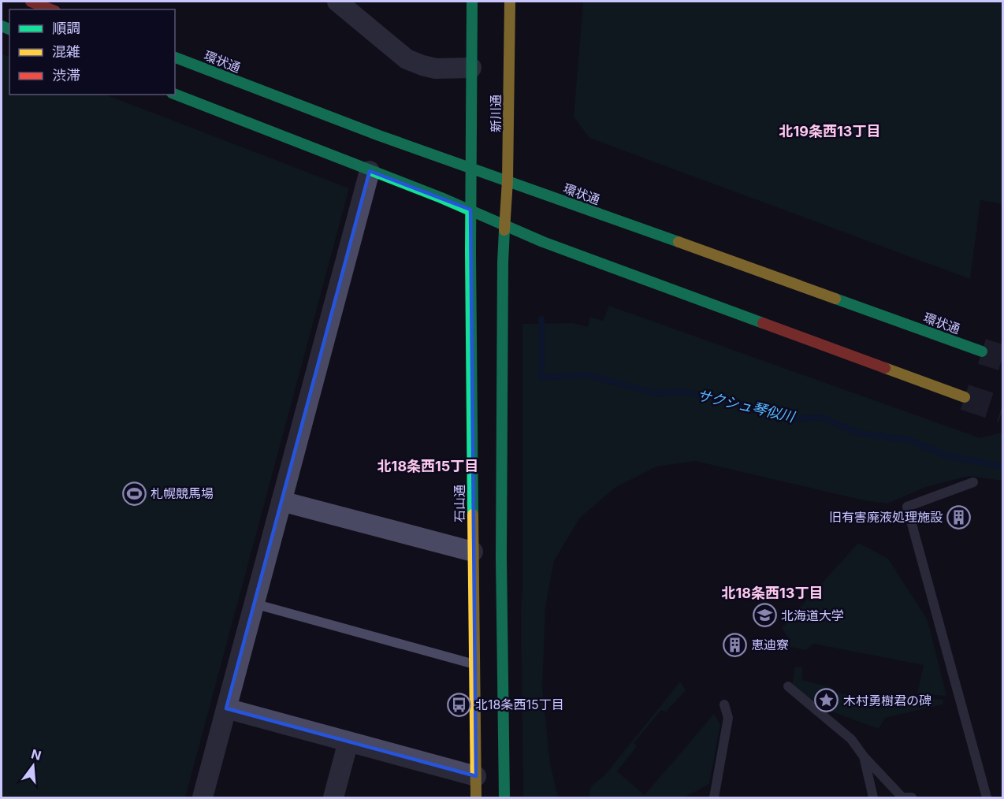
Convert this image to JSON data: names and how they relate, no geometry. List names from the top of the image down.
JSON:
{
  "streets": {
    "main road": ["環状通", "新川通", "石山通"]
  },
  "crossings": [
    ["環状通", "新川通"],
    ["新川通", "石山通"]
  ],
  "districts": ["北19条西13丁目", "北18条西15丁目", "北18条西13丁目"],
  "water": ["サクシュ琴似川"],
  "places": {
    "sports": ["札幌競馬場"],
    "building": ["旧有害廃液処理施設", "恵迪寮"],
    "school or university": ["北海道大学"],
    "place": ["木村勇樹君の碑"],
    "bus stop": ["北18条西15丁目"]
  },
  "legend": ["順調", "混雑", "渋滞"],
  "north": "top"
}
